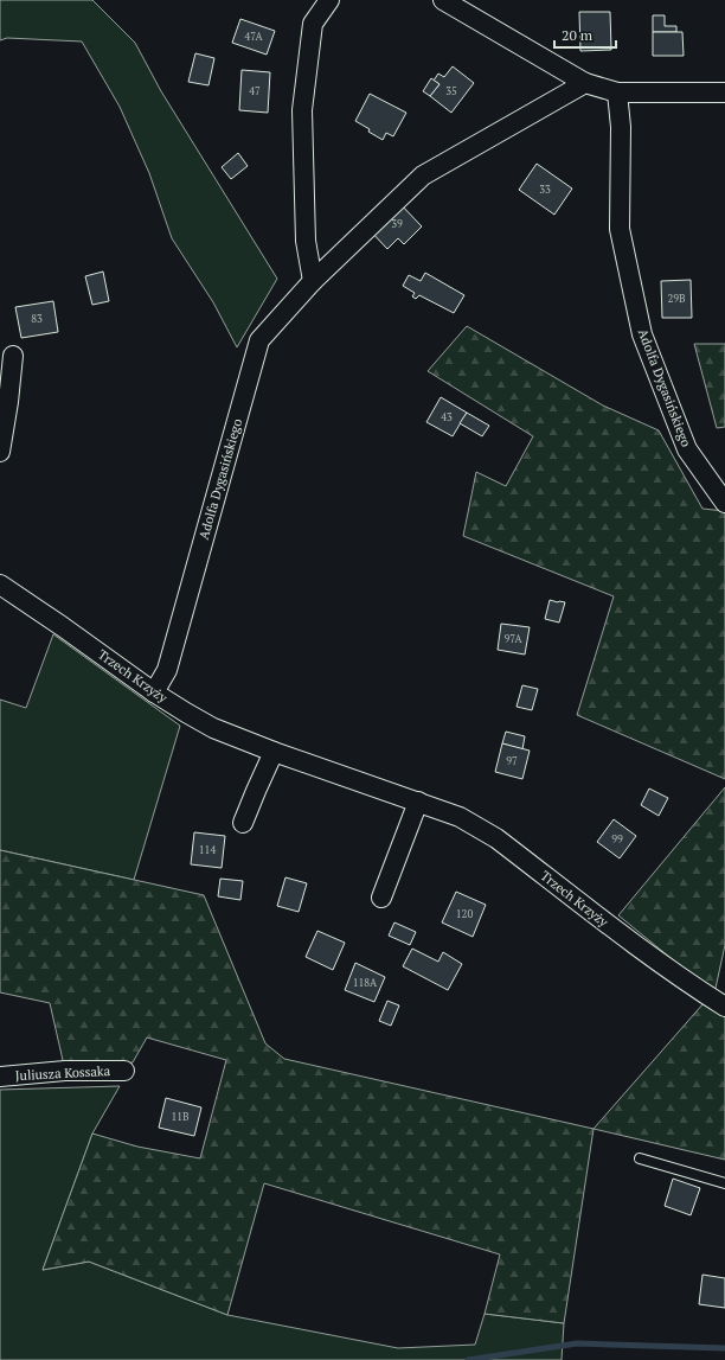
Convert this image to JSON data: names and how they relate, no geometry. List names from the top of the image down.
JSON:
{
  "streets": {
    "street": ["Adolfa Dygasińskiego", "Trzech Krzyży", "Juliusza Kossaka"]
  },
  "crossings": [
    ["Adolfa Dygasińskiego", "Trzech Krzyży"]
  ],
  "house_numbers": [
    "47A",
    "47",
    "35",
    "33",
    "39",
    "29B",
    "83",
    "43",
    "97A",
    "97",
    "99",
    "114",
    "120",
    "118A",
    "11B"
  ],
  "scale_bar": "20 m"
}
